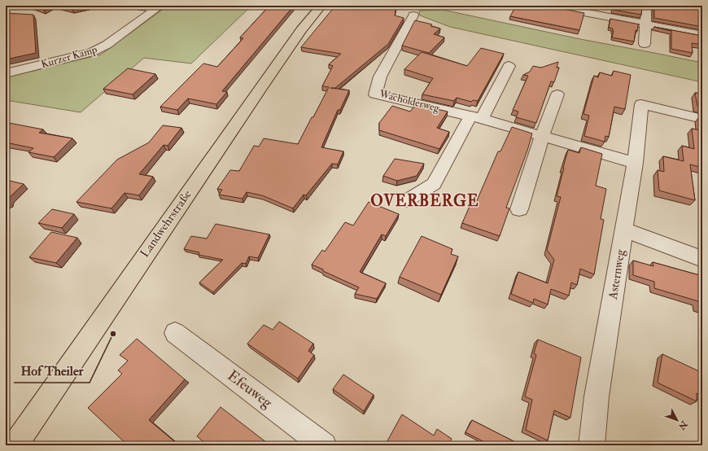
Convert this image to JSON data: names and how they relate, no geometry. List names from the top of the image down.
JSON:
{
  "streets": {
    "main road": ["Landwehrstraße"],
    "street": [
      "Kurzer Kamp",
      "Wacholderweg",
      "Asternweg",
      "Efeuweg"
    ]
  },
  "crossings": [
    ["Wacholderweg", "Asternweg"]
  ],
  "districts": ["OVERBERGE"],
  "places": ["Hof Theiler"],
  "north": "bottom right"
}
